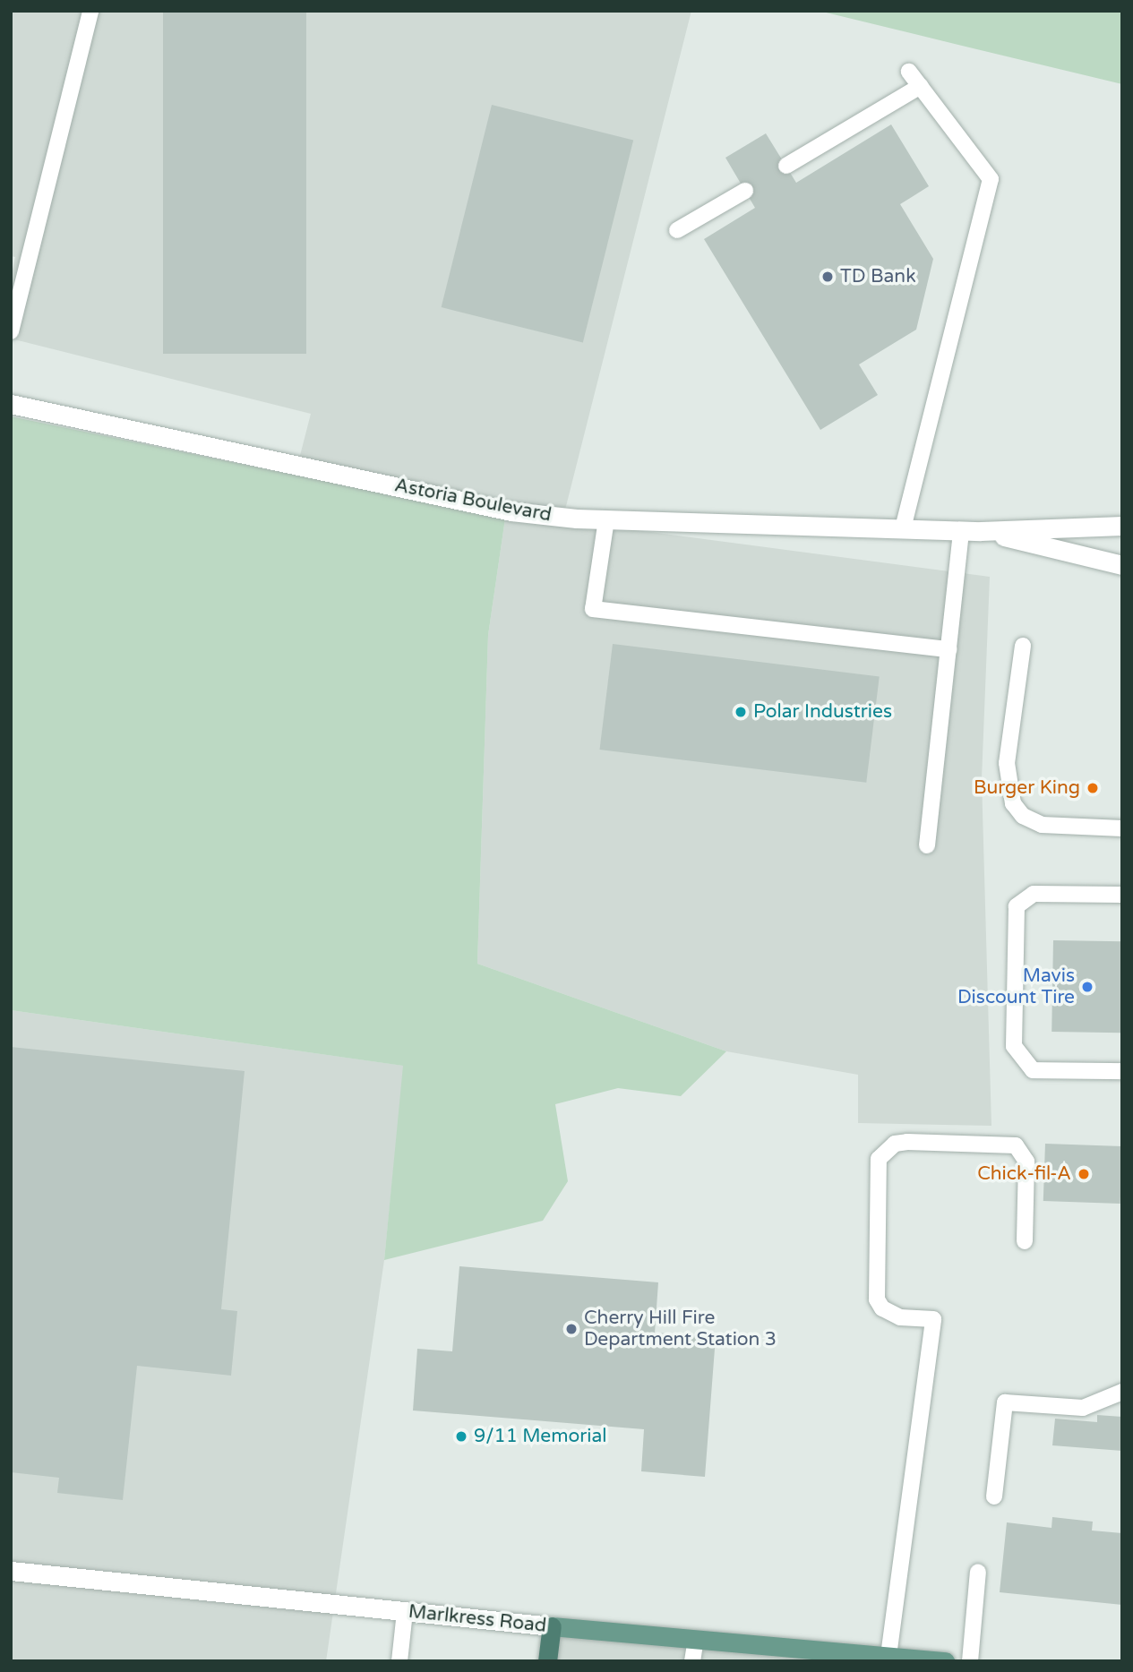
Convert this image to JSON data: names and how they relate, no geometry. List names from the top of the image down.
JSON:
{
  "streets": {
    "main road": ["Marlkress Road"],
    "street": ["Astoria Boulevard"]
  },
  "places": [
    "TD Bank",
    "Polar Industries",
    "Burger King",
    "Mavis Discount Tire",
    "Chick-fil-A",
    "Cherry Hill Fire Department Station 3",
    "9/11 Memorial"
  ]
}
